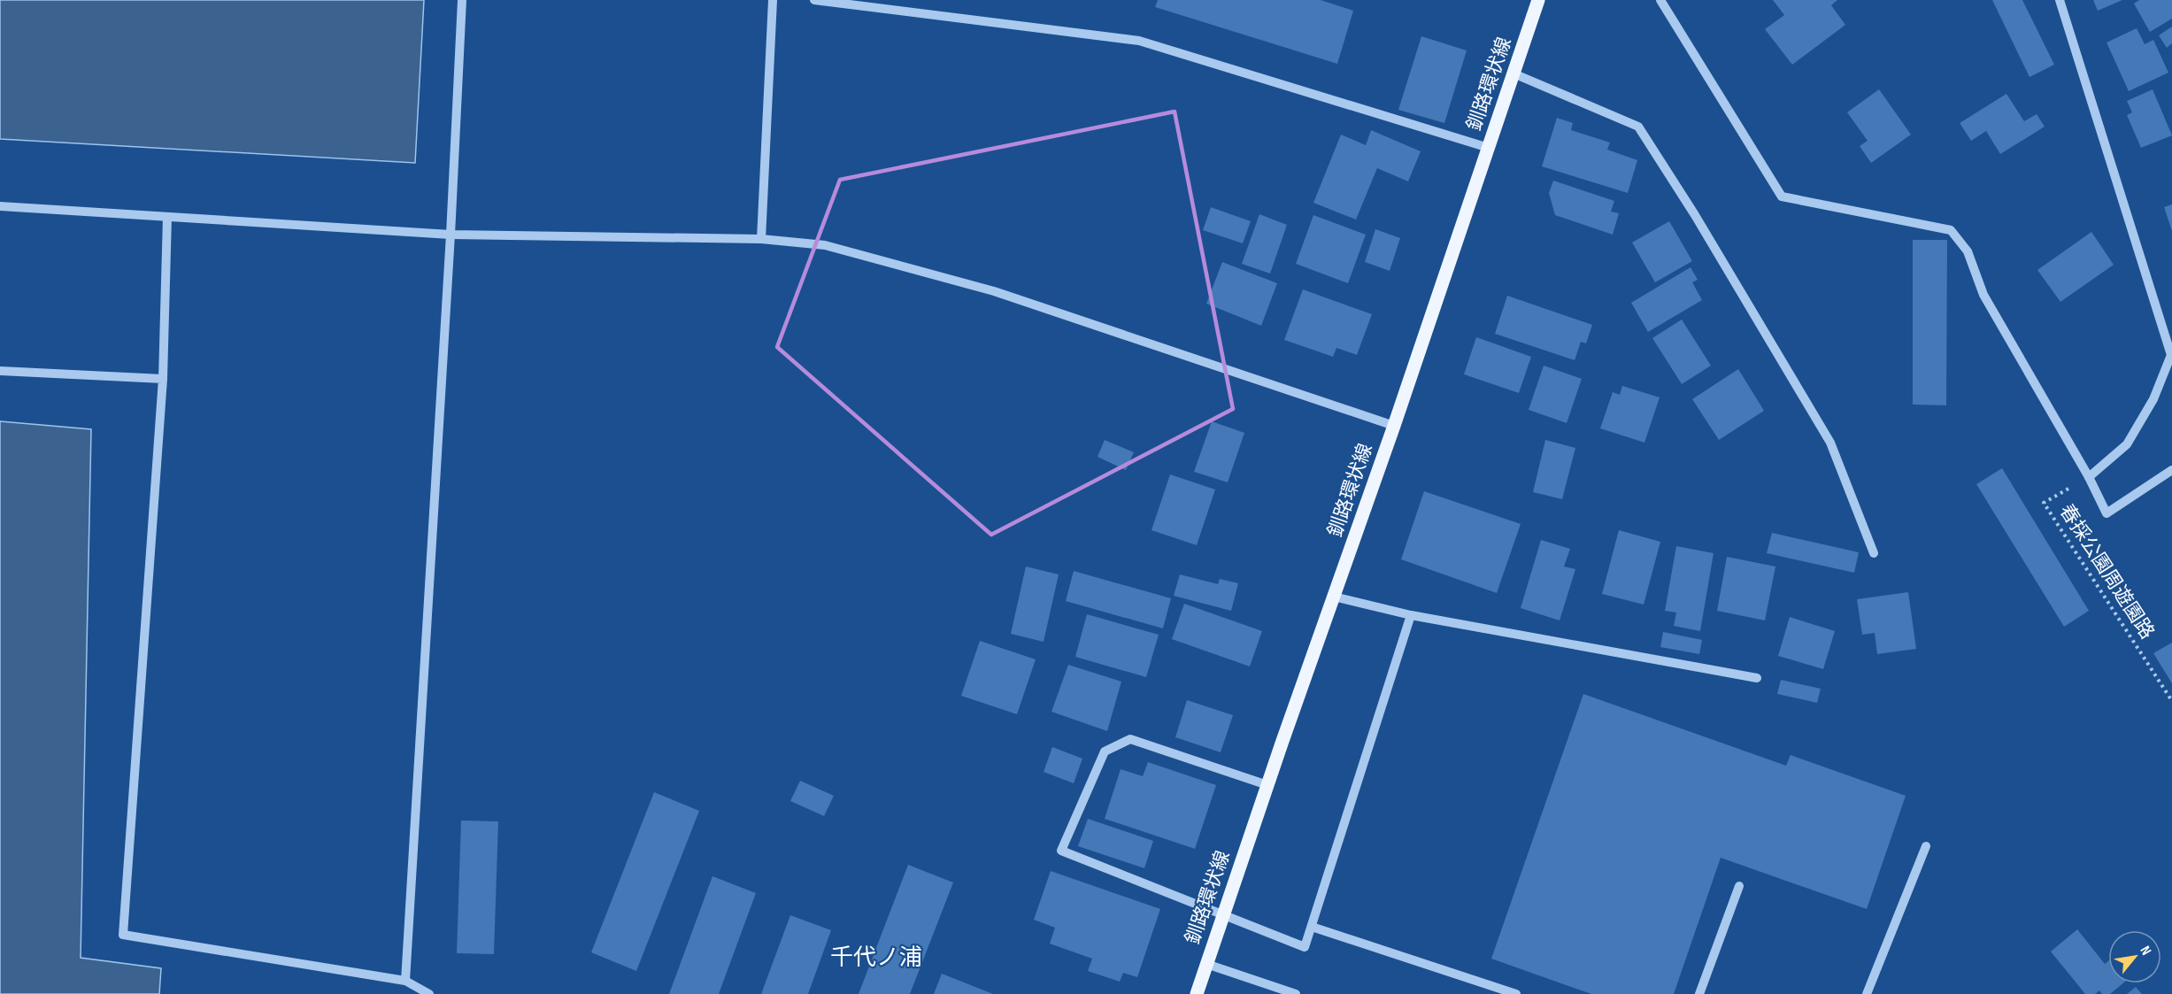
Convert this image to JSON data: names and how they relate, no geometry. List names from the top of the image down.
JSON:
{
  "streets": {
    "main road": ["釧路環状線"],
    "path": ["春採公園周遊園路"]
  },
  "districts": ["千代ノ浦"],
  "north": "top right"
}
